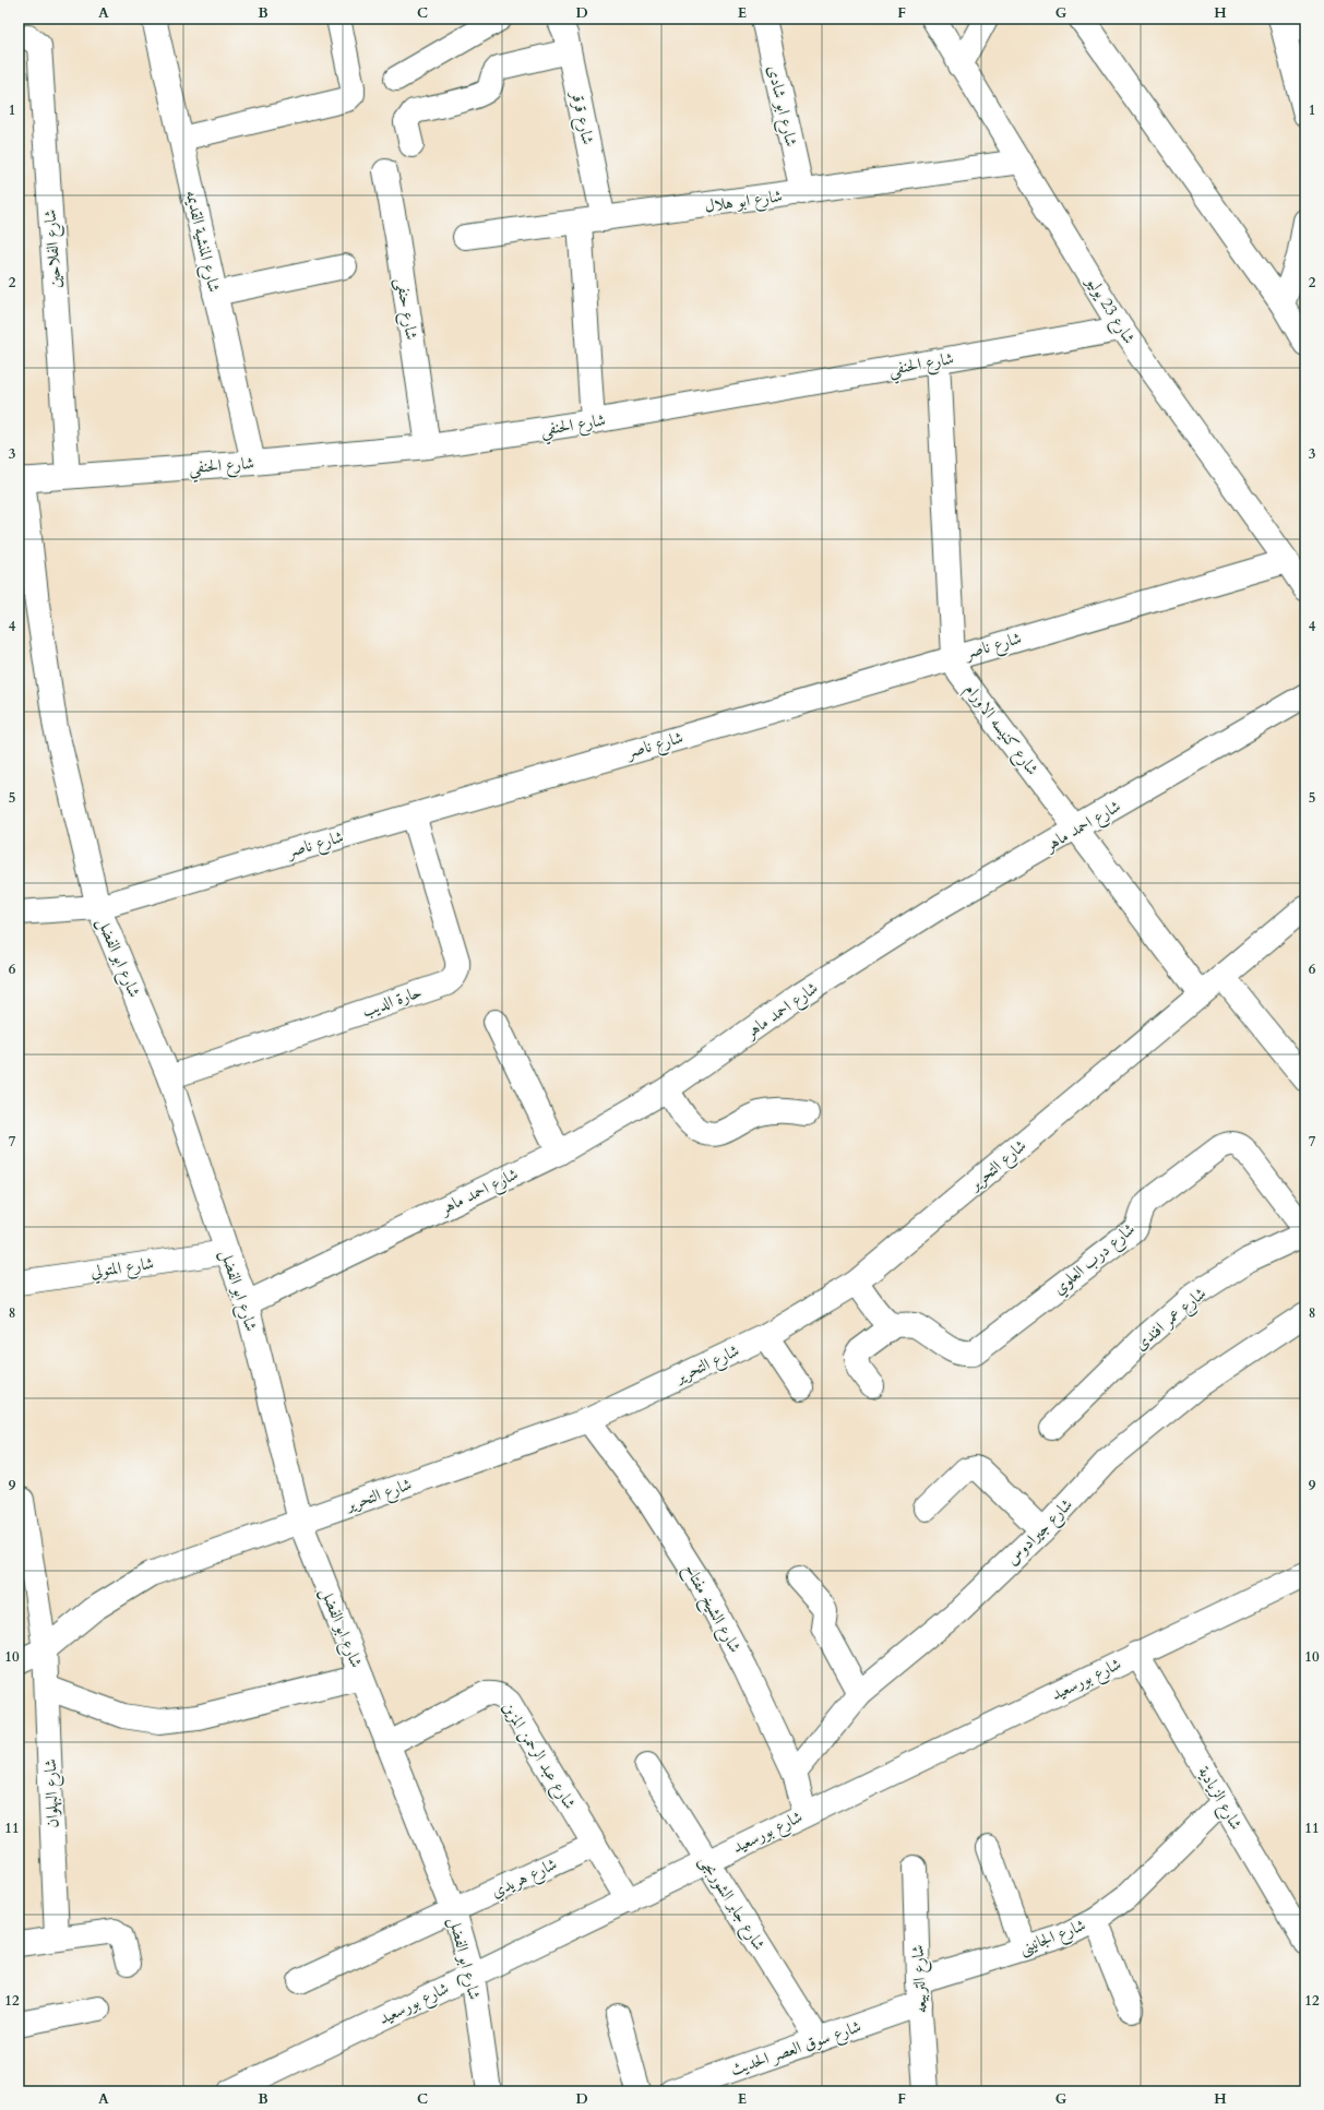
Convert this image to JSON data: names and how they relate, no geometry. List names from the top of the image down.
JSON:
{
  "streets": {
    "street": [
      "شارع ابو شادى",
      "شارع قرقر",
      "شارع ابو هلال",
      "شارع المنشية القديمه",
      "شارع الفلاحين",
      "شارع حنفى",
      "شارع 23 يوليو",
      "شارع الحنفي",
      "شارع ناصر",
      "شارع كنيسه الاورام",
      "شارع احمد ماهر",
      "شارع ابو الفضل",
      "حارة الديب",
      "شارع التحرير",
      "شارع درب العلوي",
      "شارع المتولي",
      "شارع عمر افندى",
      "شارع جيرادوس",
      "شارع الشيخ مفتاح",
      "شارع بورسعيد",
      "شارع عبد الرحمن المزين",
      "شارع البهلوان",
      "شارع الزيادية",
      "شارع هريدي",
      "شارع جابر الشوربجى",
      "شارع الجانينى",
      "شارع التربيعه",
      "شارع سوق العصر الحديث"
    ]
  },
  "crossings": [
    ["شارع ابو شادى", "شارع ابو هلال"],
    ["شارع قرقر", "شارع ابو هلال"],
    ["شارع ابو هلال", "شارع 23 يوليو"],
    ["شارع المنشية القديمه", "شارع الحنفي"],
    ["شارع الفلاحين", "شارع الحنفي"],
    ["شارع حنفى", "شارع الحنفي"],
    ["شارع 23 يوليو", "شارع الحنفي"],
    ["شارع 23 يوليو", "شارع ناصر"],
    ["شارع الحنفي", "شارع كنيسه الاورام"],
    ["شارع الحنفي", "شارع ابو الفضل"],
    ["شارع ناصر", "شارع كنيسه الاورام"],
    ["شارع ناصر", "شارع ابو الفضل"],
    ["شارع ناصر", "حارة الديب"],
    ["شارع كنيسه الاورام", "شارع احمد ماهر"],
    ["شارع كنيسه الاورام", "شارع التحرير"],
    ["شارع احمد ماهر", "شارع ابو الفضل"],
    ["شارع ابو الفضل", "حارة الديب"],
    ["شارع ابو الفضل", "شارع التحرير"],
    ["شارع ابو الفضل", "شارع المتولي"],
    ["شارع ابو الفضل", "شارع بورسعيد"],
    ["شارع ابو الفضل", "شارع عبد الرحمن المزين"],
    ["شارع ابو الفضل", "شارع هريدي"],
    ["شارع التحرير", "شارع الشيخ مفتاح"],
    ["شارع التحرير", "شارع البهلوان"],
    ["شارع جيرادوس", "شارع الشيخ مفتاح"],
    ["شارع الشيخ مفتاح", "شارع بورسعيد"],
    ["شارع بورسعيد", "شارع عبد الرحمن المزين"],
    ["شارع بورسعيد", "شارع الزيادية"],
    ["شارع بورسعيد", "شارع جابر الشوربجى"],
    ["شارع عبد الرحمن المزين", "شارع هريدي"],
    ["شارع الزيادية", "شارع الجانينى"],
    ["شارع جابر الشوربجى", "شارع سوق العصر الحديث"],
    ["شارع الجانينى", "شارع التربيعه"],
    ["شارع الجانينى", "شارع سوق العصر الحديث"],
    ["شارع التربيعه", "شارع سوق العصر الحديث"]
  ],
  "grid": {
    "columns": [
      "A",
      "B",
      "C",
      "D",
      "E",
      "F",
      "G",
      "H"
    ],
    "rows": [
      "1",
      "2",
      "3",
      "4",
      "5",
      "6",
      "7",
      "8",
      "9",
      "10",
      "11",
      "12"
    ]
  }
}
